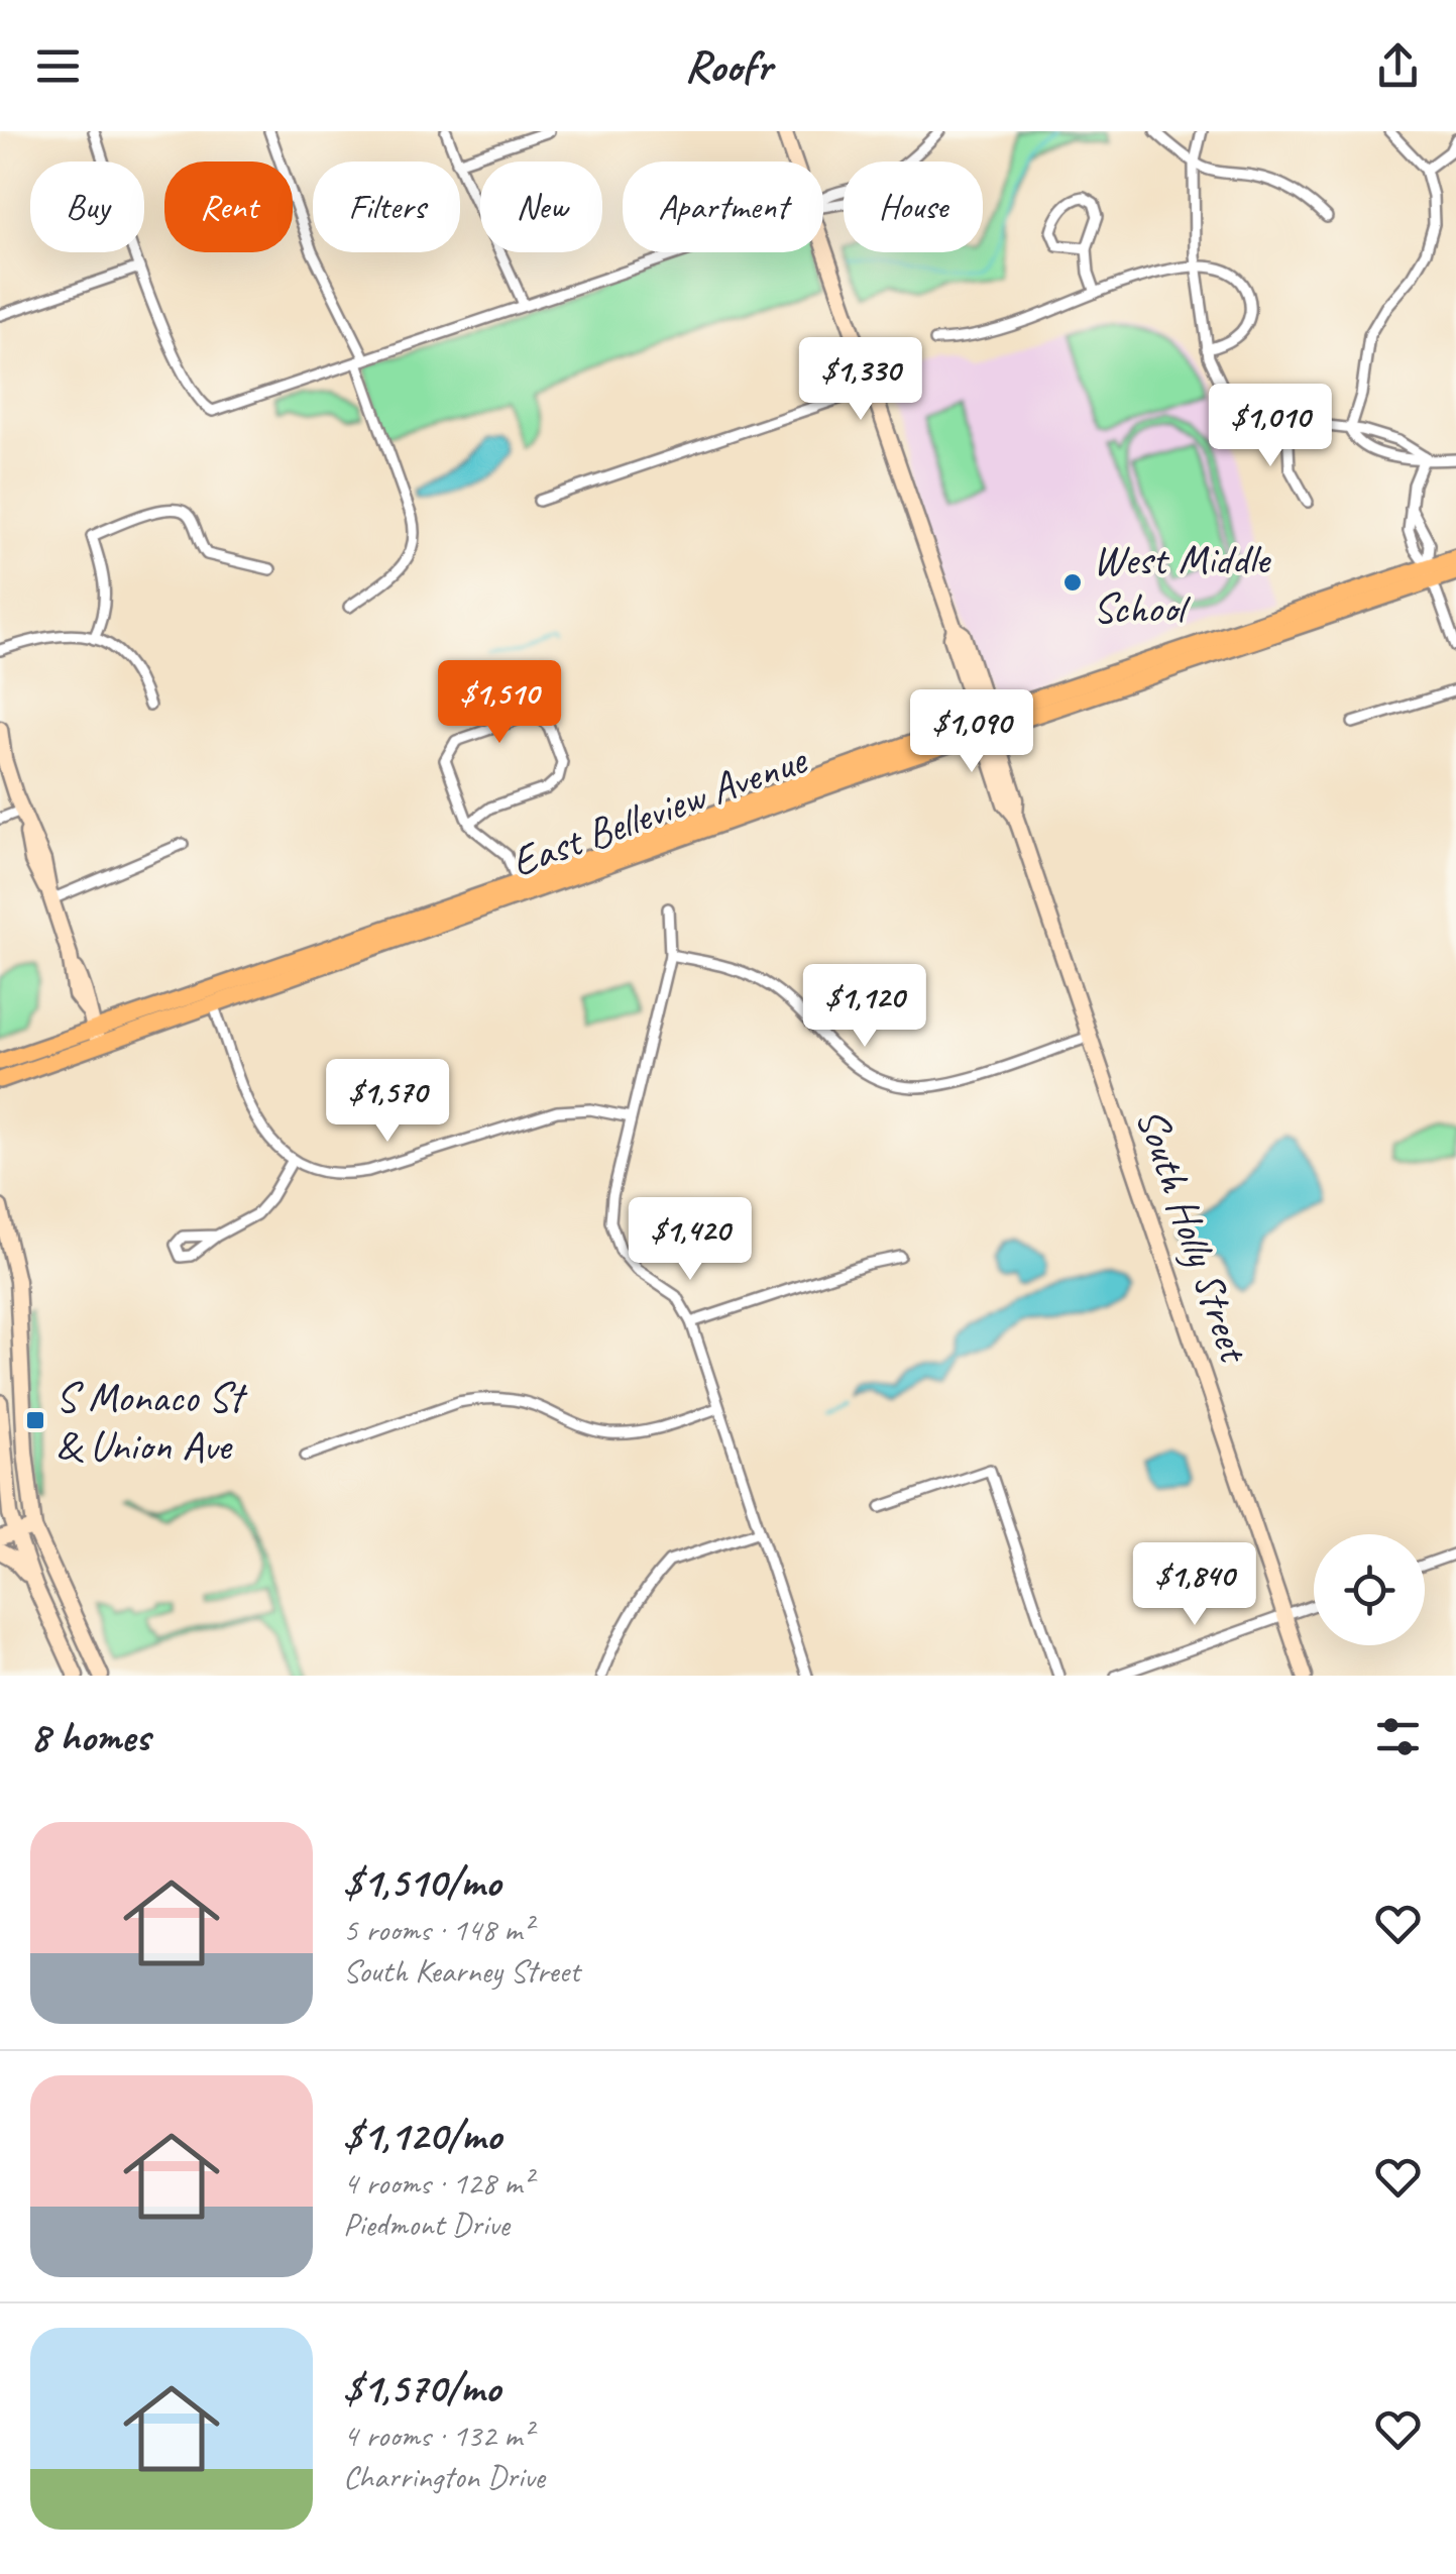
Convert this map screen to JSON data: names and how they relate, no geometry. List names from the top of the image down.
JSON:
{
  "streets": {
    "main road": ["East Belleview Avenue"],
    "street": ["South Holly Street"]
  },
  "crossings": [
    ["East Belleview Avenue", "South Holly Street"]
  ],
  "places": {
    "other": ["West Middle School"],
    "transit": ["S Monaco St & Union Ave"]
  },
  "page": {
    "header": "Roofr",
    "chip": [
      "Buy",
      "Rent",
      "Filters",
      "New",
      "Apartment",
      "House"
    ],
    "price": [
      "$1,330",
      "$1,010",
      "$1,510",
      "$1,090",
      "$1,120",
      "$1,570",
      "$1,420",
      "$1,840"
    ],
    "heading": "8 homes",
    "list": [
      {
        "name": "$1,510/mo",
        "note": "5 rooms · 148 m² · South Kearney Street"
      },
      {
        "name": "$1,120/mo",
        "note": "4 rooms · 128 m² · Piedmont Drive"
      },
      {
        "name": "$1,570/mo",
        "note": "4 rooms · 132 m² · Charrington Drive"
      }
    ]
  }
}
